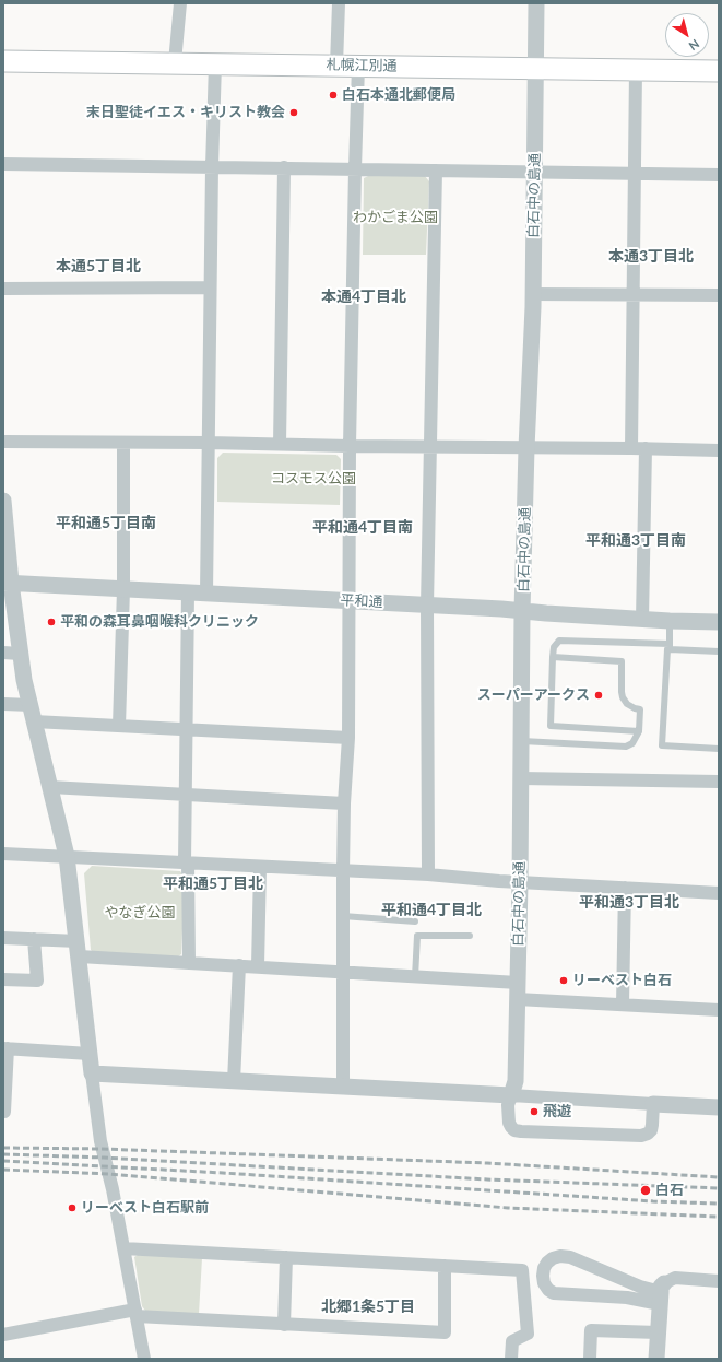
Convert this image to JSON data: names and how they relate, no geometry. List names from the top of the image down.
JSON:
{
  "streets": {
    "highway": ["札幌江別通"],
    "street": ["白石中の島通", "平和通"]
  },
  "crossings": [
    ["札幌江別通", "白石中の島通"],
    ["白石中の島通", "平和通"]
  ],
  "districts": [
    "本通3丁目北",
    "本通5丁目北",
    "本通4丁目北",
    "平和通5丁目南",
    "平和通4丁目南",
    "平和通3丁目南",
    "平和通5丁目北",
    "平和通3丁目北",
    "平和通4丁目北",
    "北郷1条5丁目"
  ],
  "parks": ["わかごま公園", "コスモス公園", "やなぎ公園"],
  "places": [
    "白石本通北郵便局",
    "末日聖徒イエス・キリスト教会",
    "平和の森耳鼻咽喉科クリニック",
    "スーパーアークス",
    "リーベスト白石",
    "飛遊",
    "白石",
    "リーベスト白石駅前"
  ],
  "north": "bottom right"
}
